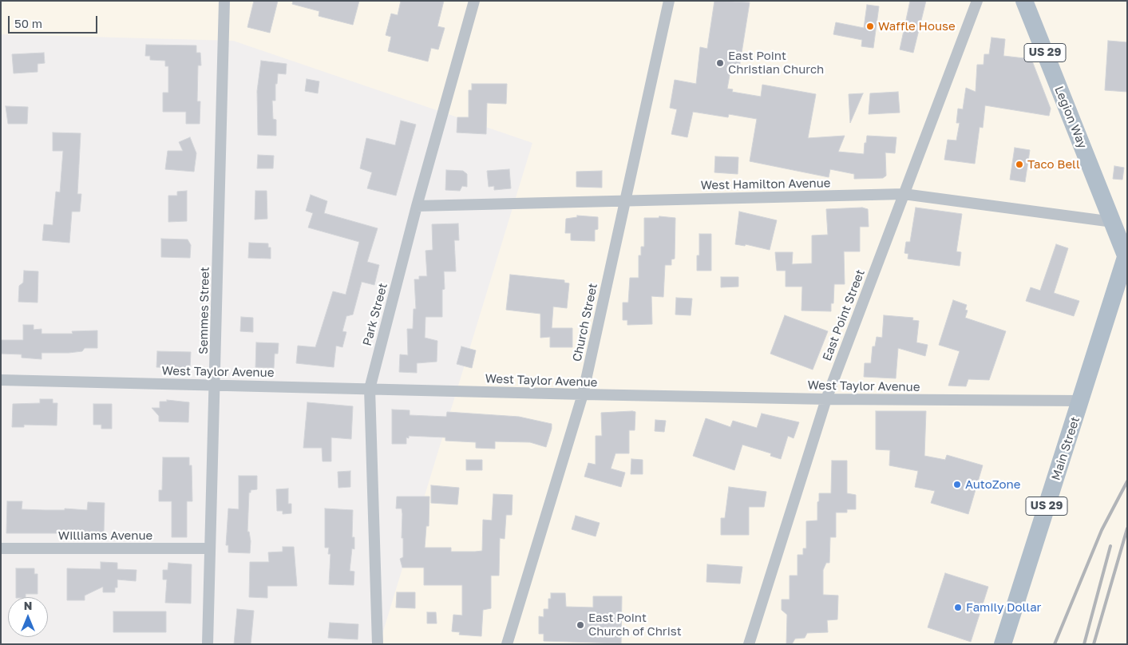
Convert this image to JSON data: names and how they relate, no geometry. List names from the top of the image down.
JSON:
{
  "streets": {
    "main road": ["US 29", "Legion Way", "Main Street"],
    "street": [
      "West Hamilton Avenue",
      "Semmes Street",
      "Park Street",
      "East Point Street",
      "Church Street",
      "West Taylor Avenue",
      "Williams Avenue"
    ]
  },
  "crossings": [
    ["Legion Way", "West Hamilton Avenue"],
    ["Legion Way", "Main Street"],
    ["West Hamilton Avenue", "Park Street"],
    ["West Hamilton Avenue", "East Point Street"],
    ["West Hamilton Avenue", "Church Street"],
    ["Semmes Street", "West Taylor Avenue"],
    ["Semmes Street", "Williams Avenue"],
    ["Park Street", "West Taylor Avenue"],
    ["East Point Street", "West Taylor Avenue"],
    ["Church Street", "West Taylor Avenue"],
    ["West Taylor Avenue", "Main Street"]
  ],
  "places": [
    "Waffle House",
    "East Point Christian Church",
    "Taco Bell",
    "AutoZone",
    "Family Dollar",
    "East Point Church of Christ"
  ],
  "scale_bar": "50 m",
  "north": "top"
}
